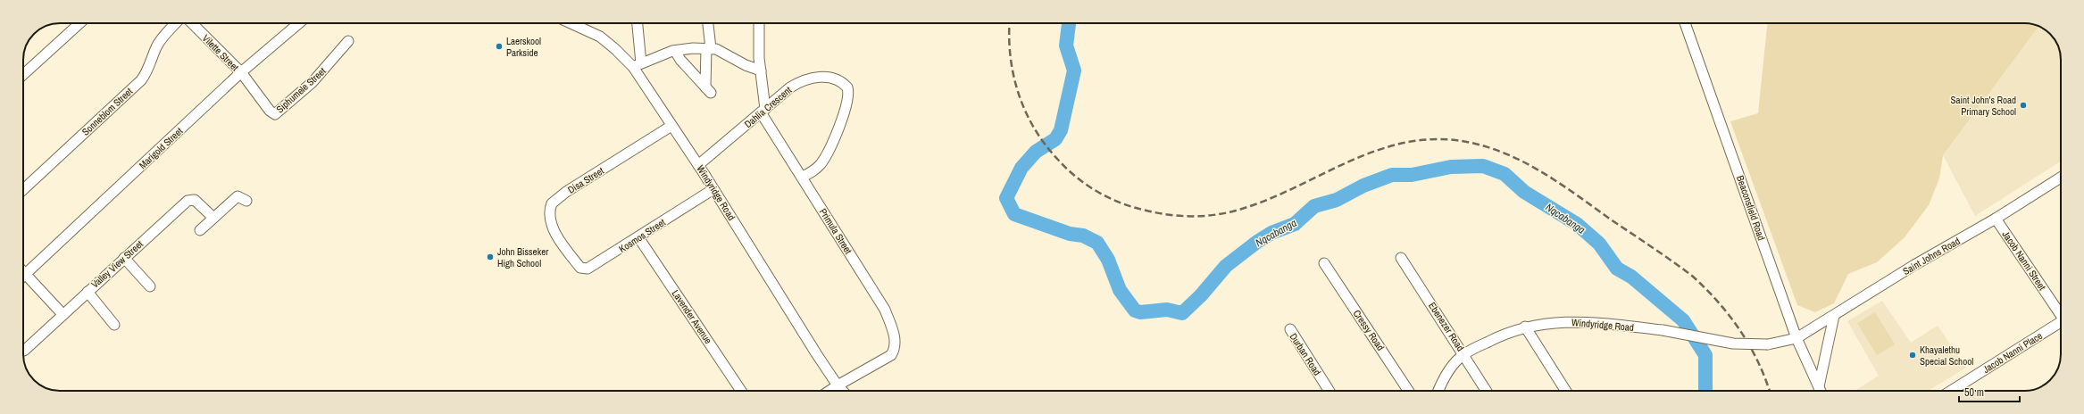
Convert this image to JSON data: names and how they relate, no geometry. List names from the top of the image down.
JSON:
{
  "streets": {
    "street": [
      "Vilette Street",
      "Siphumele Street",
      "Dahlia Crescent",
      "Sonneblom Street",
      "Marigold Street",
      "Disa Street",
      "Windyridge Road",
      "Beaconsfield Road",
      "Primula Street",
      "Kosmos Street",
      "Saint Johns Road",
      "Jacob Nanni Street",
      "Valley View Street",
      "Lavender Avenue",
      "Ebenezer Road",
      "Cressy Road",
      "Jacob Nanni Place",
      "Durban Road"
    ]
  },
  "crossings": [
    ["Vilette Street", "Siphumele Street"],
    ["Vilette Street", "Marigold Street"],
    ["Siphumele Street", "Marigold Street"],
    ["Dahlia Crescent", "Windyridge Road"],
    ["Dahlia Crescent", "Primula Street"],
    ["Disa Street", "Windyridge Road"],
    ["Disa Street", "Kosmos Street"],
    ["Windyridge Road", "Beaconsfield Road"],
    ["Windyridge Road", "Primula Street"],
    ["Windyridge Road", "Kosmos Street"],
    ["Windyridge Road", "Saint Johns Road"],
    ["Windyridge Road", "Ebenezer Road"],
    ["Beaconsfield Road", "Saint Johns Road"],
    ["Kosmos Street", "Lavender Avenue"],
    ["Saint Johns Road", "Jacob Nanni Street"]
  ],
  "water": ["Nqcabanga"],
  "places": [
    "Laerskool Parkside",
    "Saint John's Road Primary School",
    "John Bisseker High School",
    "Khayalethu Special School"
  ],
  "scale_bar": "50 m"
}
